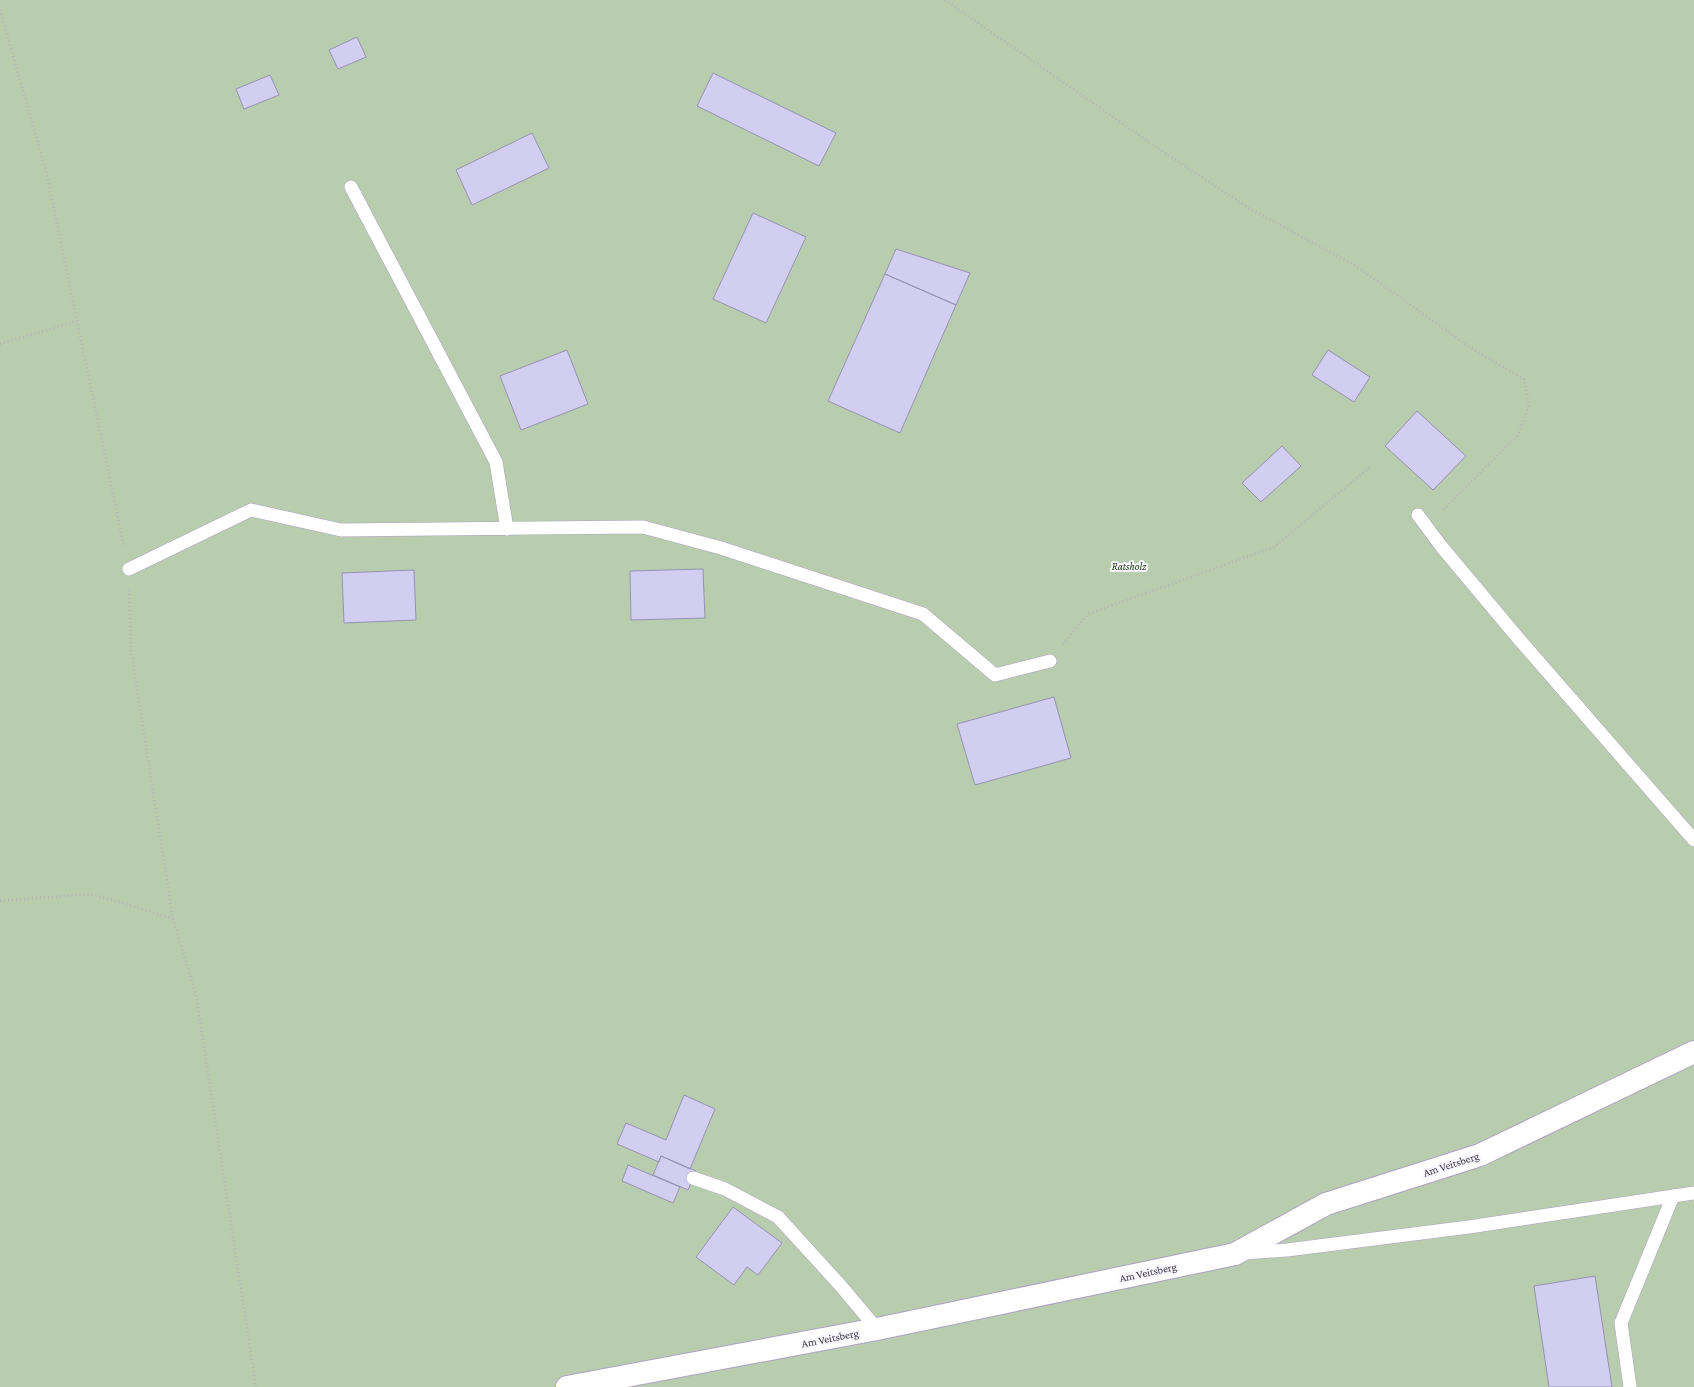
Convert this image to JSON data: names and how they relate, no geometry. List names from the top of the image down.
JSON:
{
  "streets": {
    "street": ["Am Veitsberg"]
  },
  "parks": ["Ratsholz"]
}
